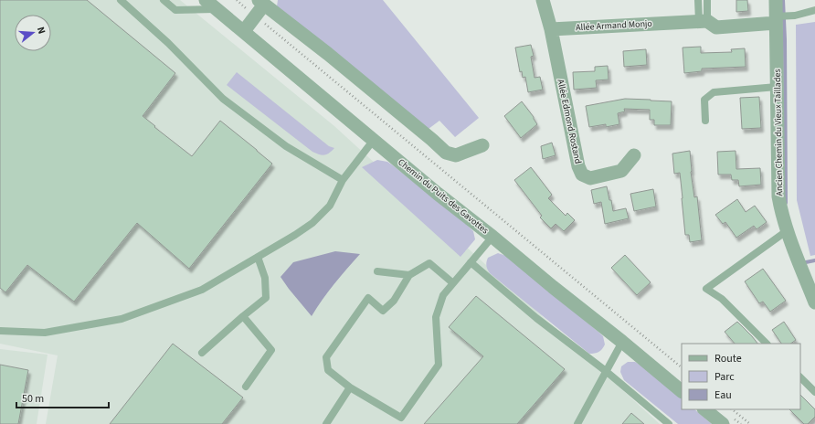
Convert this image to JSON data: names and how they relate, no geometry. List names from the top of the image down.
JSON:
{
  "streets": {
    "street": [
      "Allée Armand Monjo",
      "Allée Edmond Rostand",
      "Ancien Chemin du Vieux Taillades",
      "Chemin du Puits des Gavottes"
    ]
  },
  "crossings": [
    ["Allée Armand Monjo", "Allée Edmond Rostand"]
  ],
  "legend": ["Route", "Parc", "Eau"],
  "scale_bar": "50 m",
  "north": "right"
}
